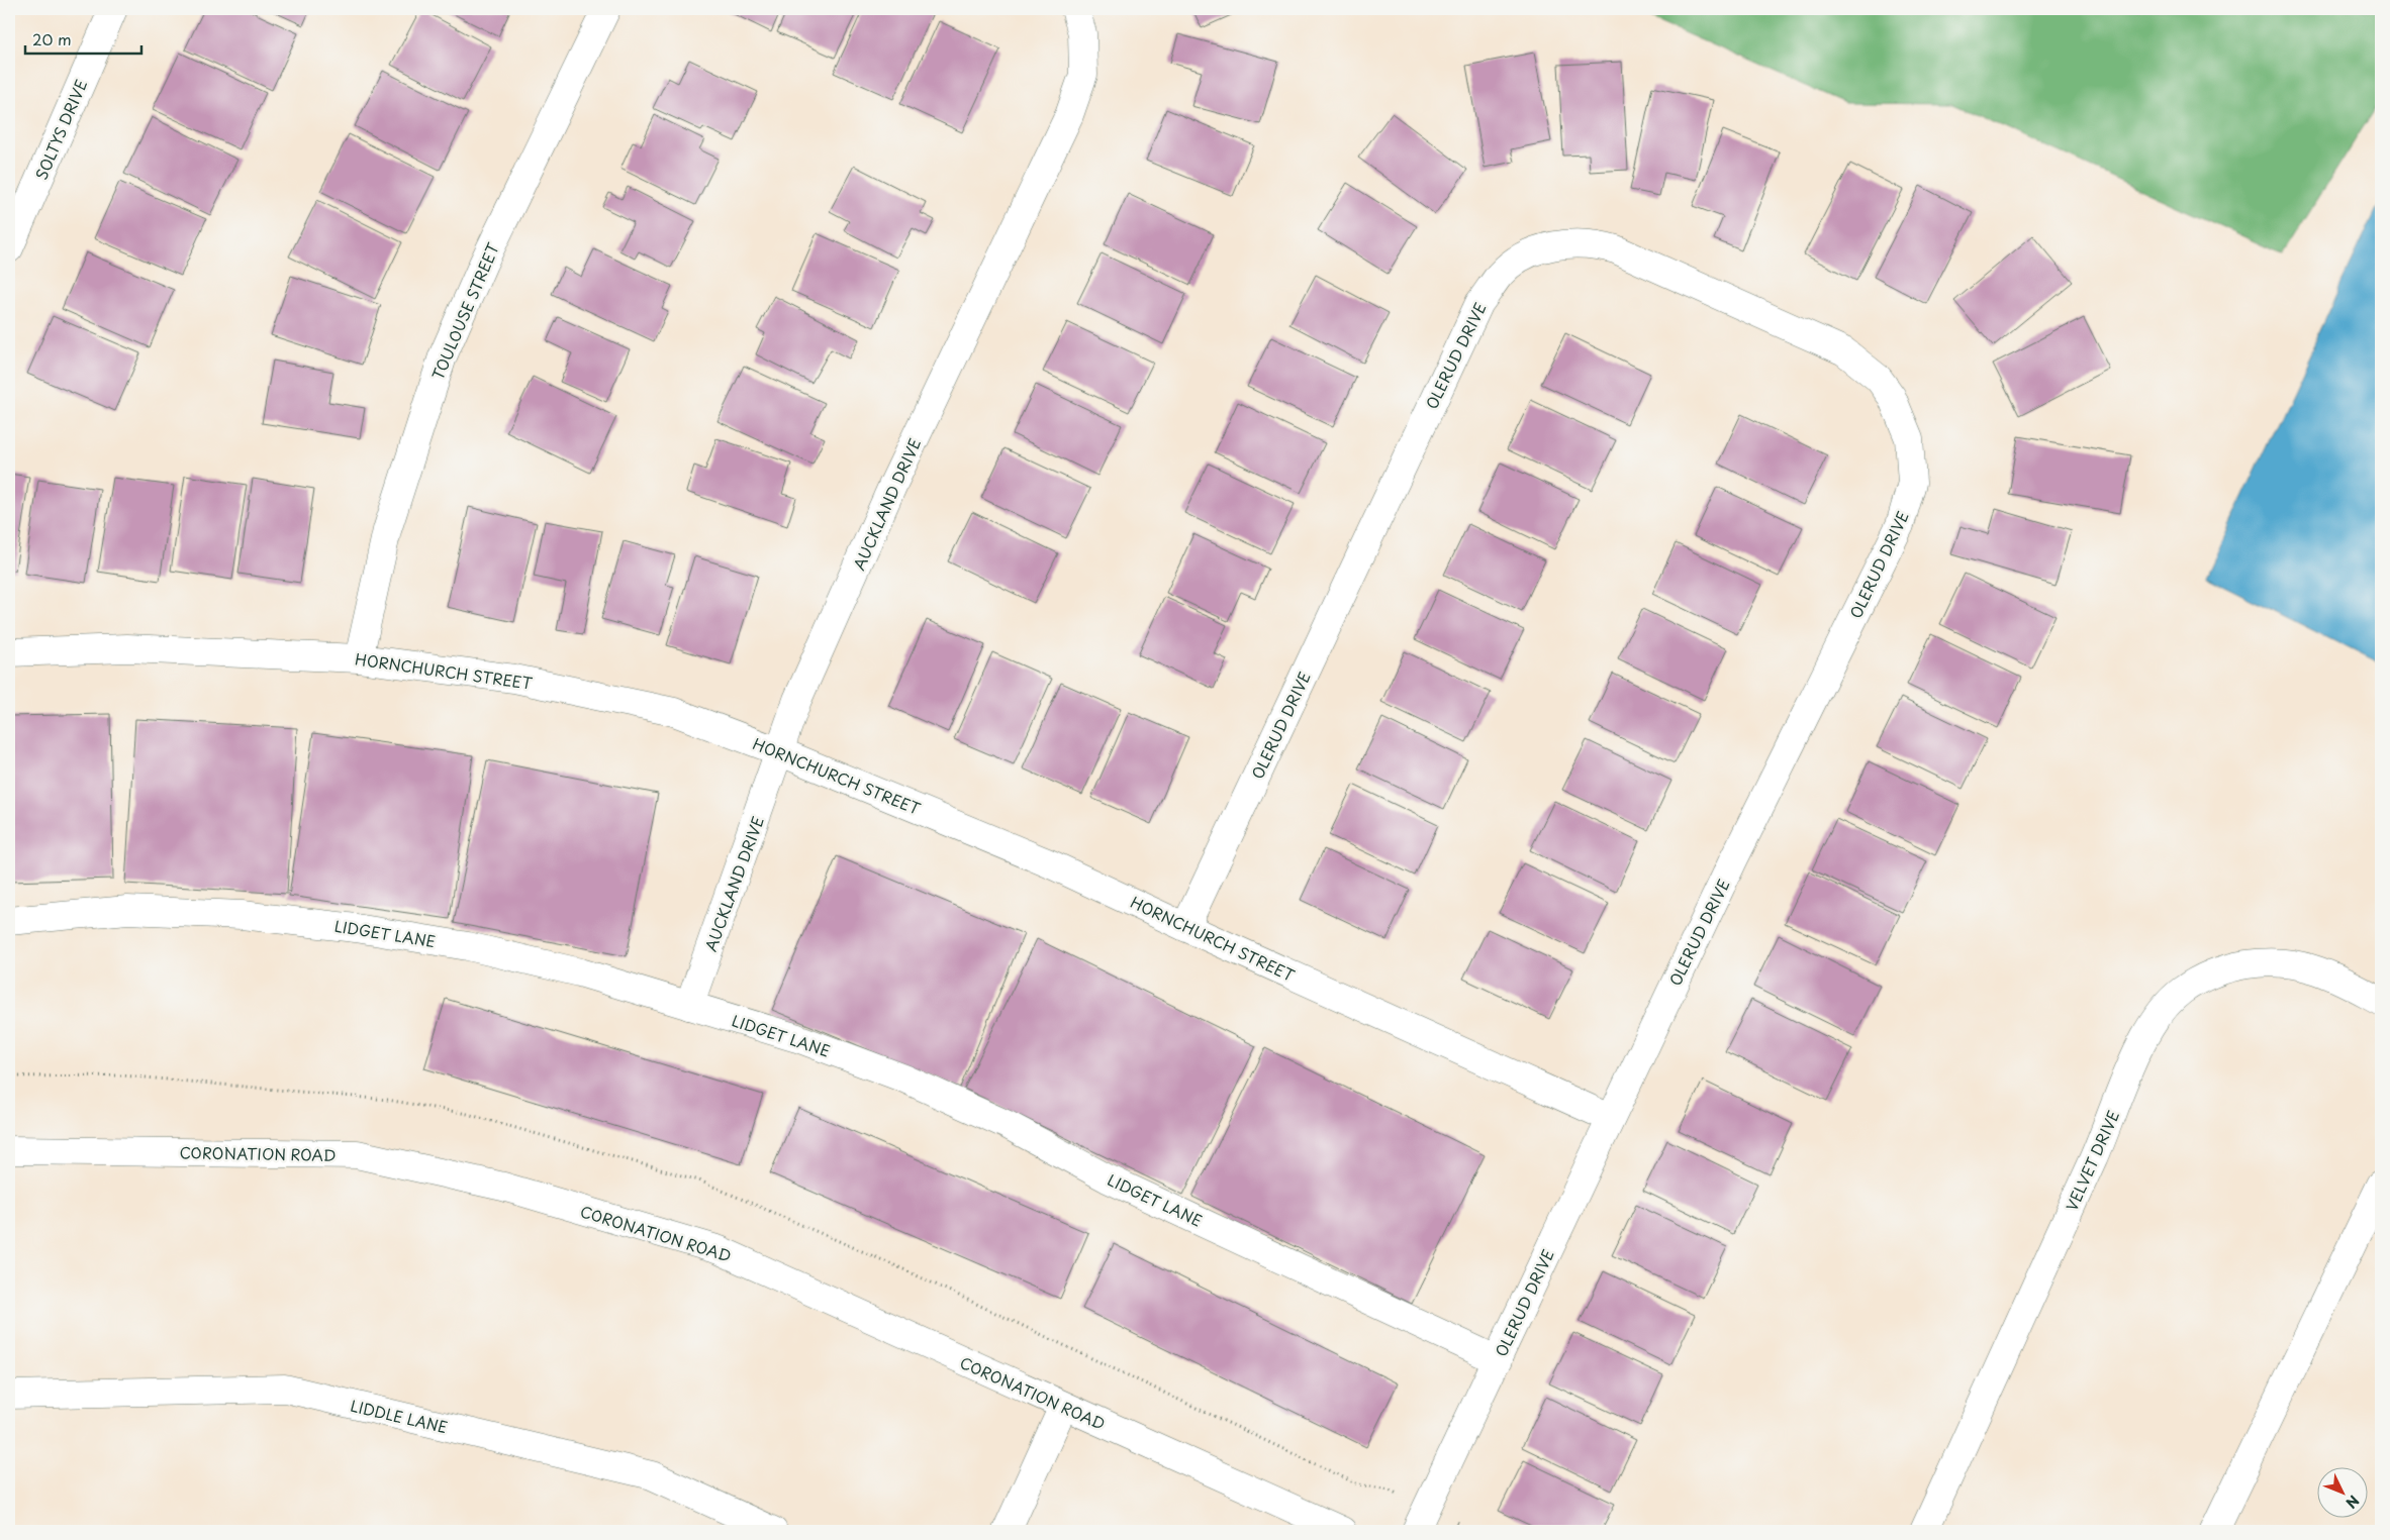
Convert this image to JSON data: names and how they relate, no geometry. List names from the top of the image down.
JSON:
{
  "streets": {
    "street": [
      "SOLTYS DRIVE",
      "TOULOUSE STREET",
      "OLERUD DRIVE",
      "AUCKLAND DRIVE",
      "HORNCHURCH STREET",
      "LIDGET LANE",
      "CORONATION ROAD",
      "VELVET DRIVE",
      "LIDDLE LANE"
    ]
  },
  "crossings": [
    ["TOULOUSE STREET", "HORNCHURCH STREET"],
    ["OLERUD DRIVE", "HORNCHURCH STREET"],
    ["OLERUD DRIVE", "LIDGET LANE"],
    ["AUCKLAND DRIVE", "HORNCHURCH STREET"],
    ["AUCKLAND DRIVE", "LIDGET LANE"]
  ],
  "scale_bar": "20 m",
  "north": "bottom right"
}
